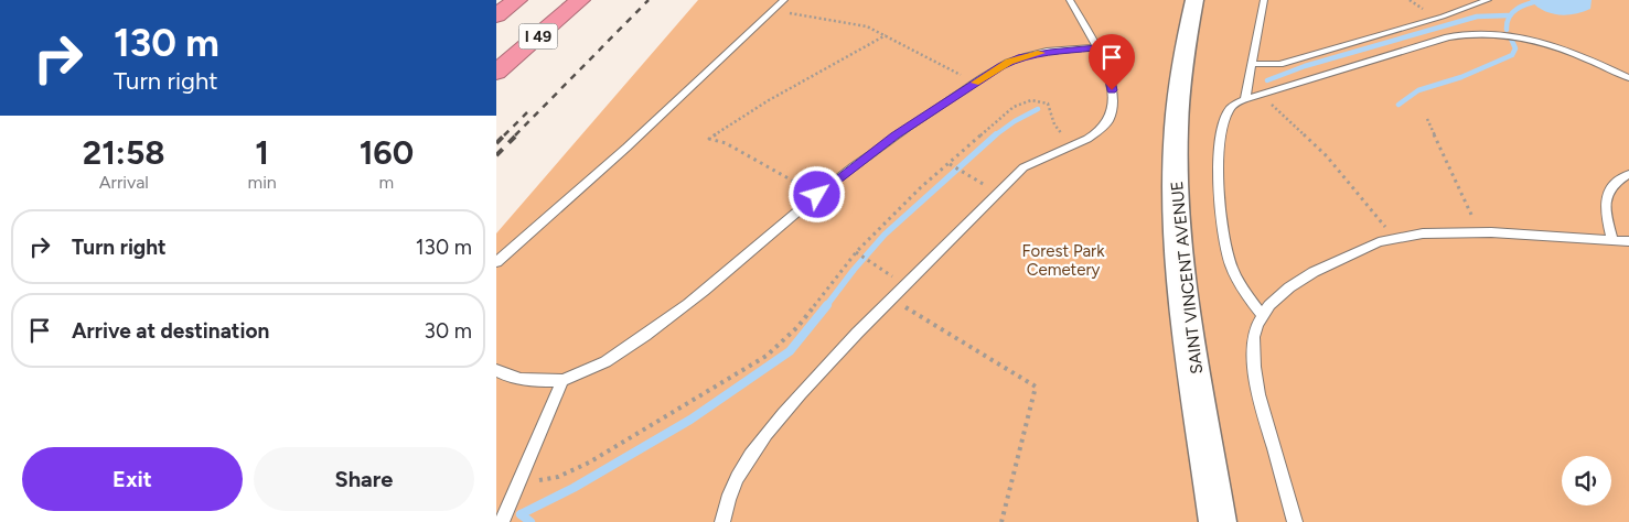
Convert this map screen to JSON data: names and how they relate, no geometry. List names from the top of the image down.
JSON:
{
  "streets": {
    "highway": ["I 49"],
    "street": ["SAINT VINCENT AVENUE"]
  },
  "parks": ["Forest Park Cemetery"],
  "page": {
    "turn": ["130 m", "Turn right"],
    "eta": [
      "21:58",
      "Arrival",
      "1",
      "min",
      "160",
      "m"
    ],
    "list": [
      {
        "name": "Turn right",
        "value": "130 m"
      },
      {
        "name": "Arrive at destination",
        "value": "30 m"
      }
    ],
    "buttons": ["Exit", "Share"]
  }
}
